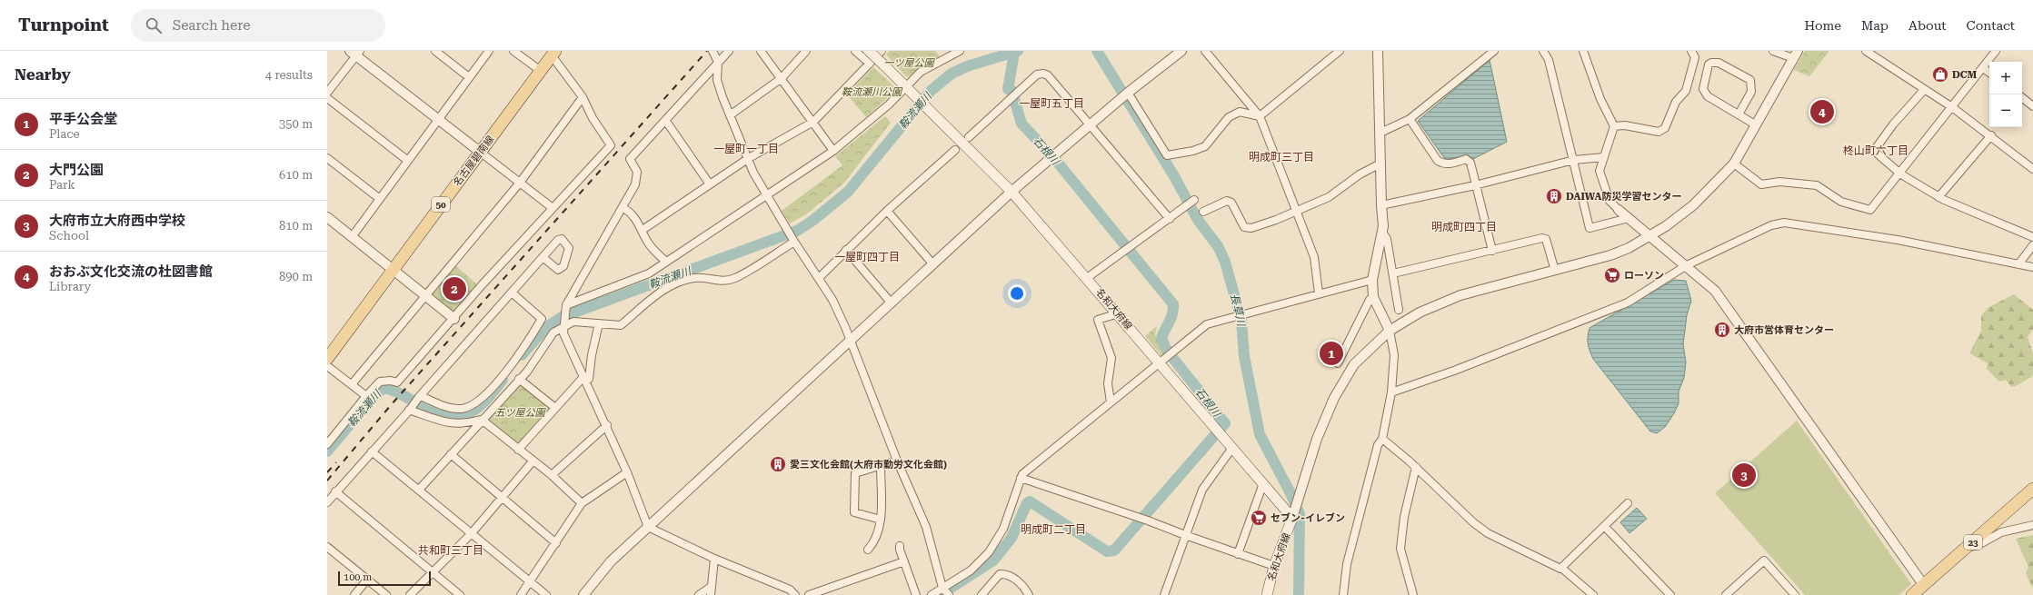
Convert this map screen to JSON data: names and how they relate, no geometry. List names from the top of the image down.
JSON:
{
  "streets": {
    "main road": [
      "名古屋碧南線",
      "50",
      "名和大府線",
      "23"
    ]
  },
  "districts": [
    "一屋町五丁目",
    "一屋町一丁目",
    "柊山町六丁目",
    "明成町三丁目",
    "明成町四丁目",
    "一屋町四丁目",
    "明成町二丁目",
    "共和町三丁目"
  ],
  "water": ["鞍流瀬川", "石根川", "長草川"],
  "parks": ["一ツ屋公園", "鞍流瀬川公園", "五ツ屋公園"],
  "places": {
    "shop": ["DCM"],
    "building": ["DAIWA防災学習センター", "大府市営体育センター", "愛三文化会館(大府市勤労文化会館)"],
    "supermarket": ["ローソン", "セブン-イレブン"]
  },
  "scale_bar": "100 m",
  "page": {
    "header": "Turnpoint",
    "search": "Search here",
    "nav": [
      "Home",
      "Map",
      "About",
      "Contact"
    ],
    "heading": ["Nearby", "4 results"],
    "map_buttons": ["+", "−"],
    "list": [
      {
        "mark": "1",
        "name": "平手公会堂",
        "note": "Place",
        "value": "350 m"
      },
      {
        "mark": "2",
        "name": "大門公園",
        "note": "Park",
        "value": "610 m"
      },
      {
        "mark": "3",
        "name": "大府市立大府西中学校",
        "note": "School",
        "value": "810 m"
      },
      {
        "mark": "4",
        "name": "おおぶ文化交流の杜図書館",
        "note": "Library",
        "value": "890 m"
      }
    ],
    "pins": [
      "4",
      "2",
      "1",
      "3"
    ],
    "scale": "100 m"
  }
}
